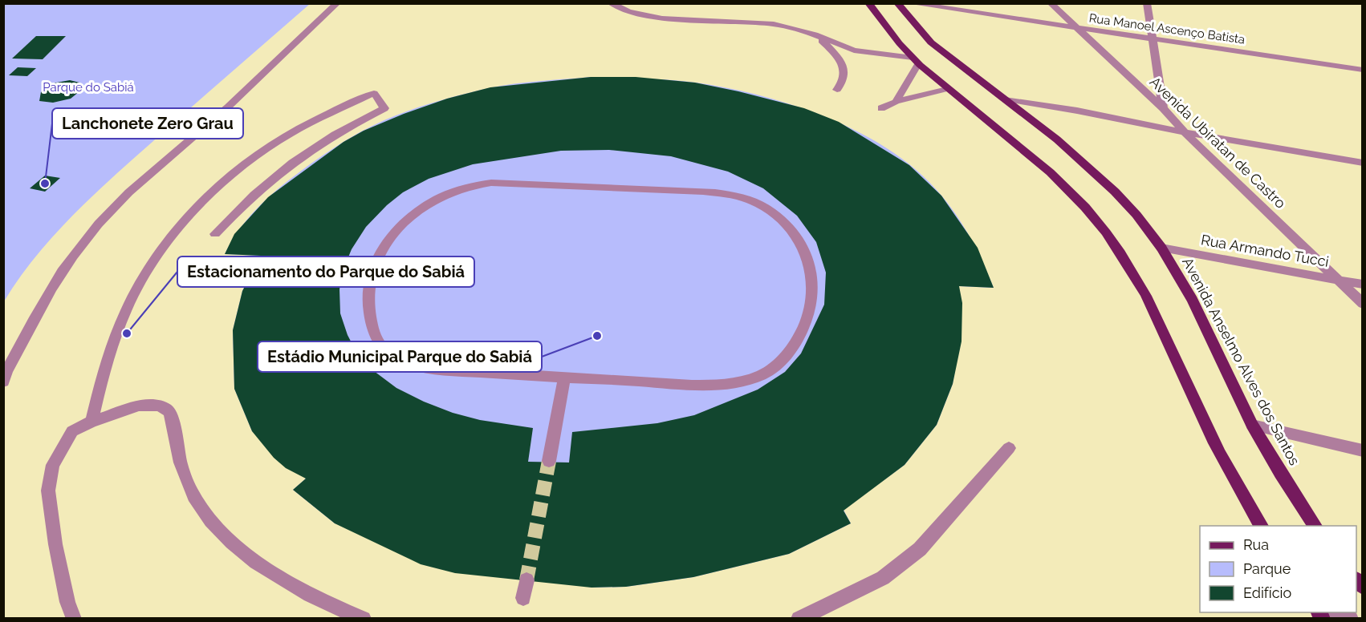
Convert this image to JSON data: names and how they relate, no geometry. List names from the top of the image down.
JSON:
{
  "streets": {
    "main road": ["Avenida Anselmo Alves dos Santos"],
    "street": ["Rua Manoel Ascenço Batista", "Avenida Ubiratan de Castro", "Rua Armando Tucci"]
  },
  "crossings": [
    ["Rua Manoel Ascenço Batista", "Avenida Ubiratan de Castro"],
    ["Avenida Ubiratan de Castro", "Rua Armando Tucci"],
    ["Rua Armando Tucci", "Avenida Anselmo Alves dos Santos"]
  ],
  "parks": ["Parque do Sabiá"],
  "places": ["Lanchonete Zero Grau", "Estacionamento do Parque do Sabiá", "Estádio Municipal Parque do Sabiá"],
  "legend": ["Rua", "Parque", "Edifício"]
}
